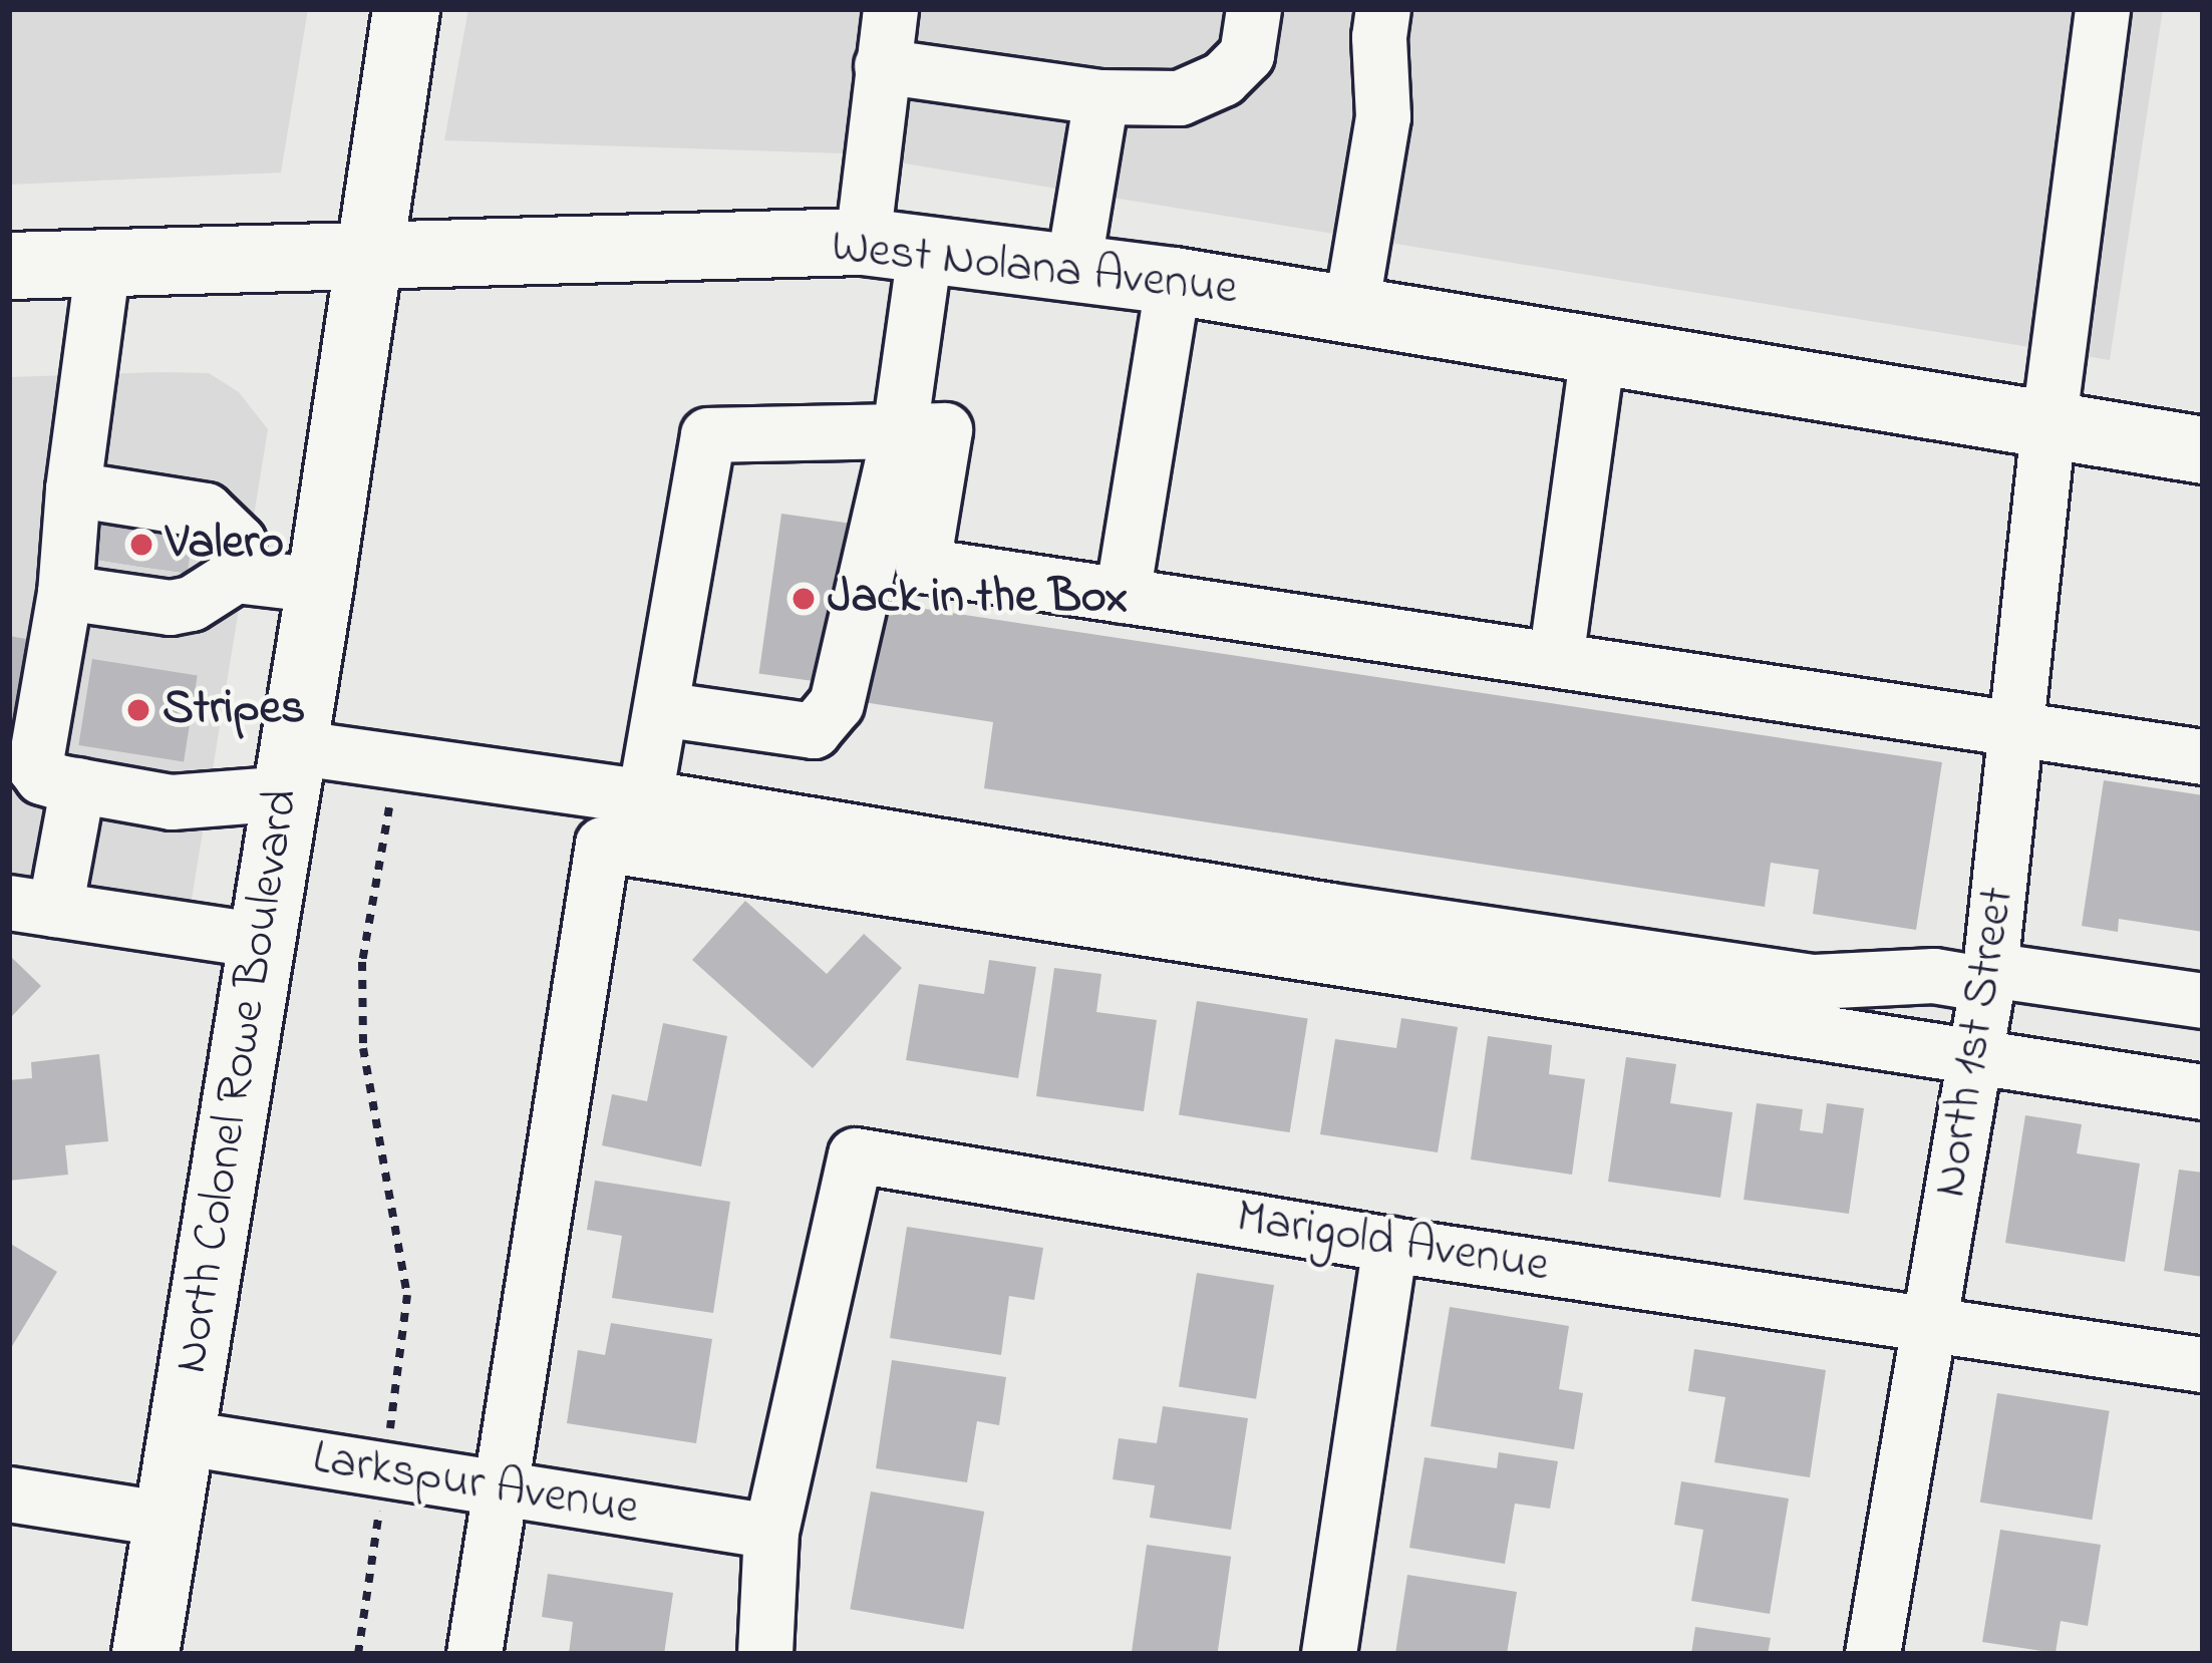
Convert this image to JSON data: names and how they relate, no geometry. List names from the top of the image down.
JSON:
{
  "streets": {
    "main road": ["West Nolana Avenue", "North Colonel Rowe Boulevard"],
    "street": ["North 1st Street", "Marigold Avenue", "Larkspur Avenue"]
  },
  "crossings": [
    ["West Nolana Avenue", "North 1st Street"],
    ["West Nolana Avenue", "North Colonel Rowe Boulevard"],
    ["North 1st Street", "Marigold Avenue"],
    ["North Colonel Rowe Boulevard", "Larkspur Avenue"],
    ["Marigold Avenue", "Larkspur Avenue"]
  ],
  "places": ["Valero", "Jack in the Box", "Stripes"]
}
